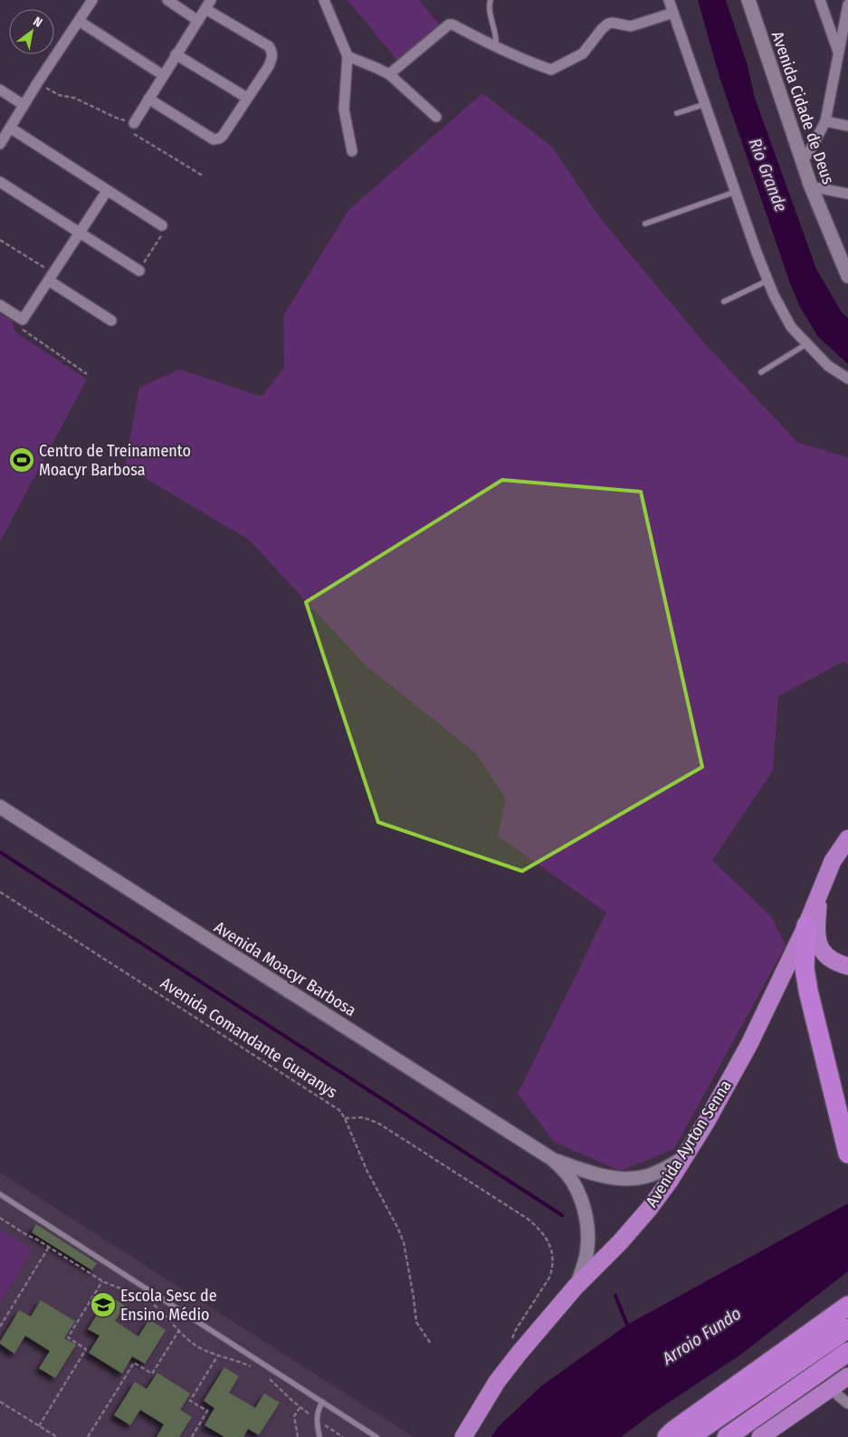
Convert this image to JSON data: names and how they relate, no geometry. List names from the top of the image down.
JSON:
{
  "streets": {
    "highway": ["Avenida Ayrton Senna"],
    "street": ["Avenida Cidade de Deus", "Avenida Moacyr Barbosa"],
    "path": ["Avenida Comandante Guaranys"]
  },
  "crossings": [
    ["Avenida Moacyr Barbosa", "Avenida Ayrton Senna"]
  ],
  "water": ["Rio Grande", "Arroio Fundo"],
  "places": {
    "sports": ["Centro de Treinamento Moacyr Barbosa"],
    "school or university": ["Escola Sesc de Ensino Médio"]
  },
  "north": "top right"
}
